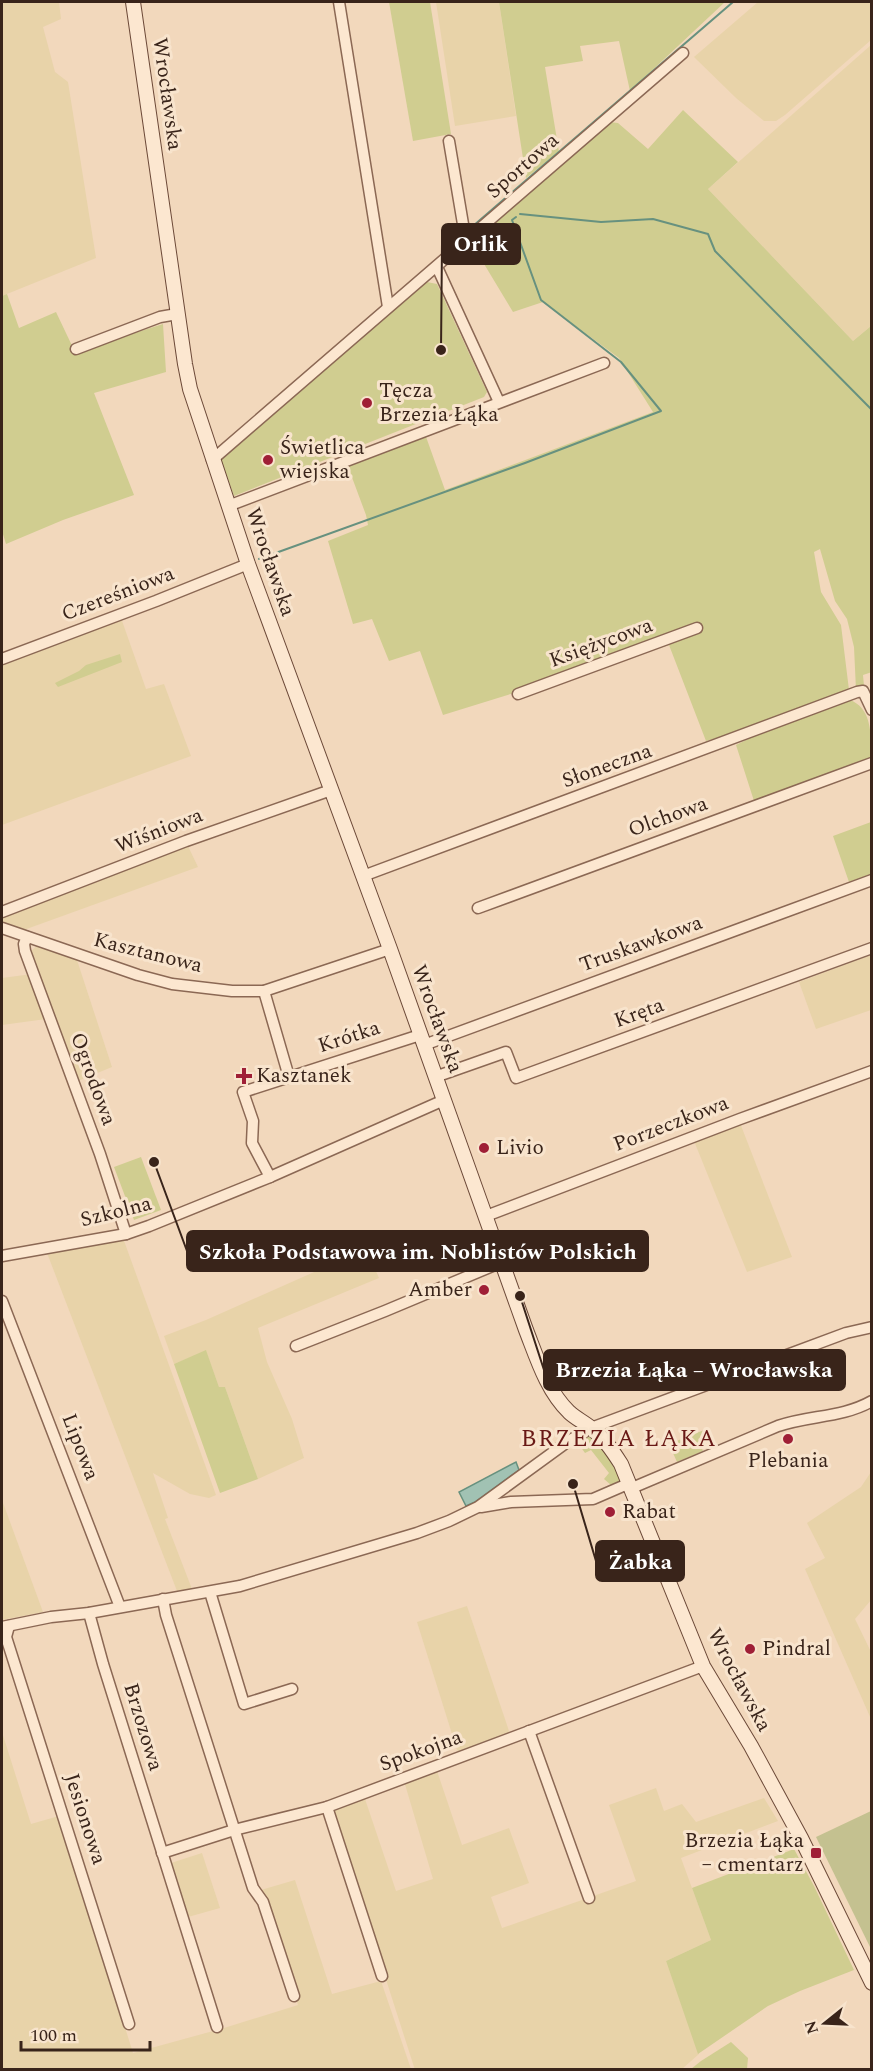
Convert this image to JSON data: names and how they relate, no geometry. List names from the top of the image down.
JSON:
{
  "streets": {
    "street": [
      "Wrocławska",
      "Sportowa",
      "Czereśniowa",
      "Księżycowa",
      "Słoneczna",
      "Olchowa",
      "Wiśniowa",
      "Truskawkowa",
      "Kasztanowa",
      "Kręta",
      "Krótka",
      "Ogrodowa",
      "Porzeczkowa",
      "Szkolna",
      "Lipowa",
      "Brzozowa",
      "Spokojna",
      "Jesionowa"
    ]
  },
  "crossings": [
    ["Wrocławska", "Sportowa"],
    ["Wrocławska", "Czereśniowa"],
    ["Wrocławska", "Słoneczna"],
    ["Wrocławska", "Wiśniowa"],
    ["Wrocławska", "Truskawkowa"],
    ["Wrocławska", "Kasztanowa"],
    ["Wrocławska", "Kręta"],
    ["Wrocławska", "Krótka"],
    ["Wrocławska", "Porzeczkowa"],
    ["Wrocławska", "Szkolna"],
    ["Wrocławska", "Spokojna"],
    ["Truskawkowa", "Krótka"],
    ["Kasztanowa", "Ogrodowa"],
    ["Krótka", "Szkolna"],
    ["Ogrodowa", "Szkolna"],
    ["Brzozowa", "Spokojna"]
  ],
  "districts": ["BRZEZIA ŁĄKA"],
  "places": {
    "other": [
      "Orlik",
      "Tęcza Brzezia Łąka",
      "Świetlica wiejska",
      "Livio",
      "Szkoła Podstawowa im. Noblistów Polskich",
      "Amber",
      "Brzezia Łąka – Wrocławska",
      "Plebania",
      "Żabka",
      "Rabat",
      "Pindral"
    ],
    "health": ["Kasztanek"],
    "transit": ["Brzezia Łąka – cmentarz"]
  },
  "scale_bar": "100 m",
  "north": "left"
}
